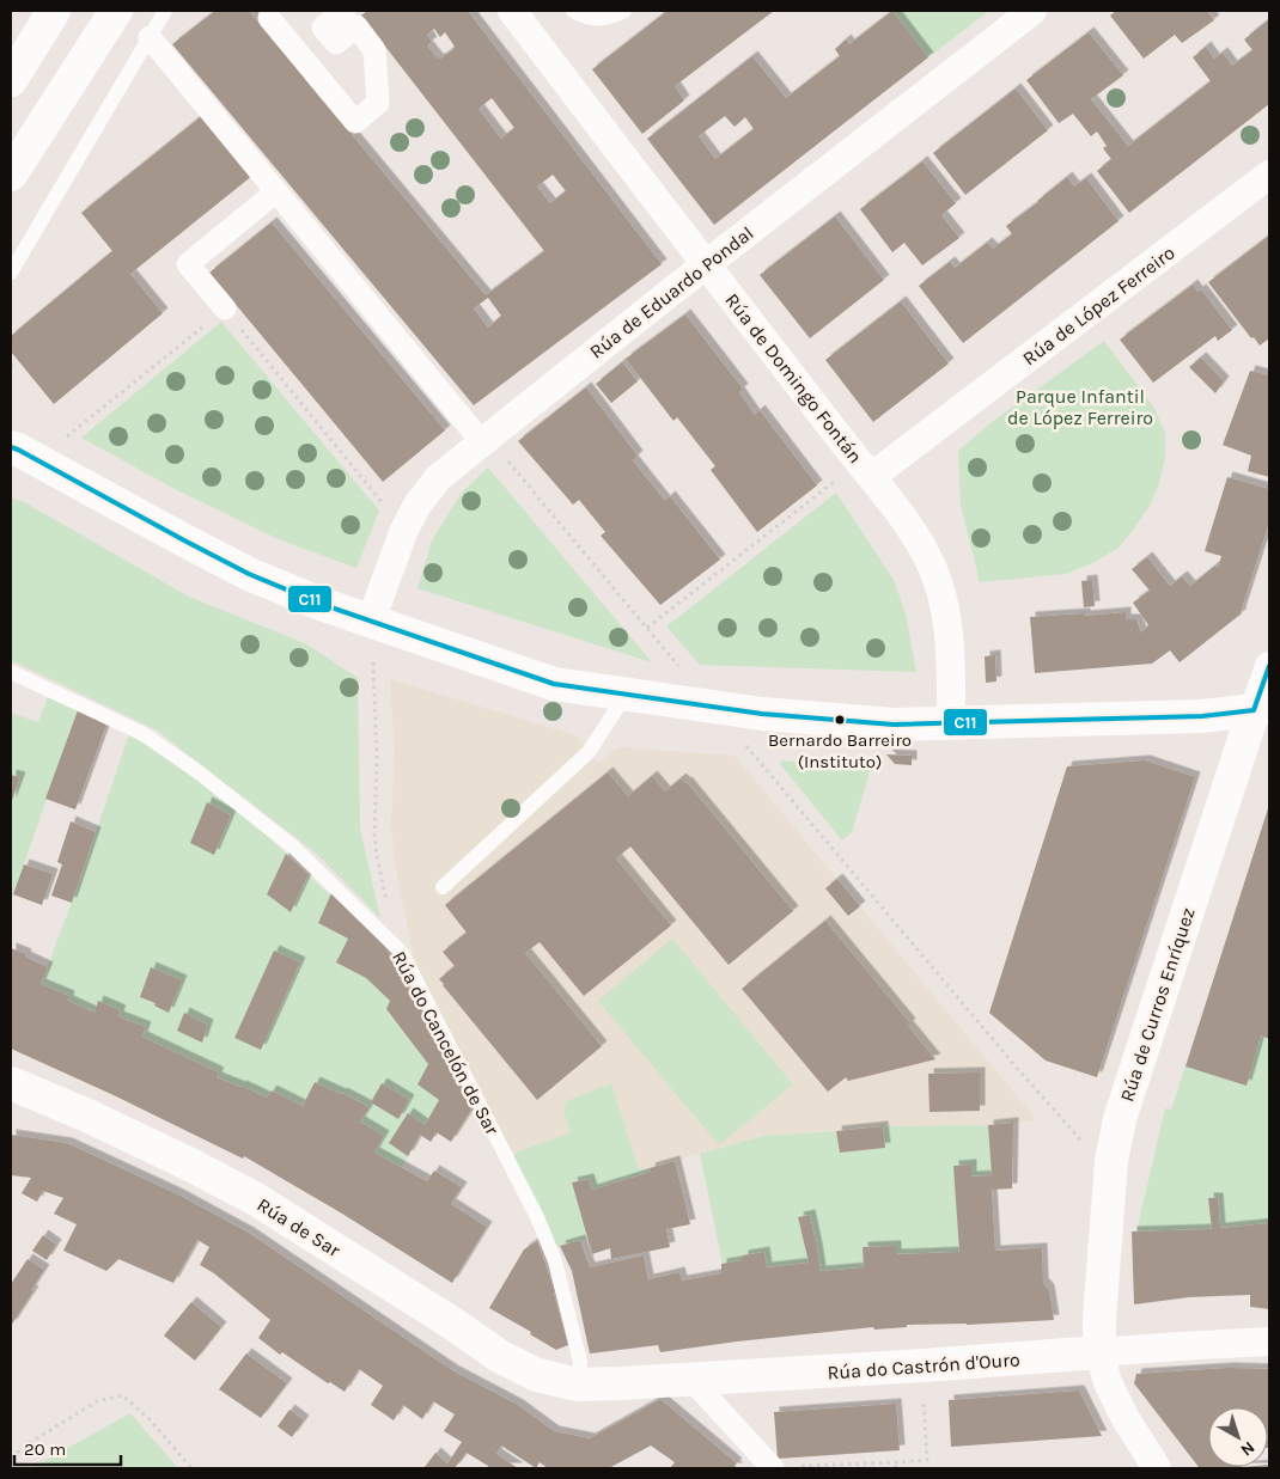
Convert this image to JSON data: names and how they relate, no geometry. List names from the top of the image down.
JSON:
{
  "streets": {
    "main road": ["Rúa de Curros Enríquez", "Rúa de Sar", "Rúa do Castrón d'Ouro"],
    "street": ["Rúa de Eduardo Pondal", "Rúa de López Ferreiro", "Rúa de Domingo Fontán"],
    "lane": ["Rúa do Cancelón de Sar"]
  },
  "crossings": [
    ["Rúa de Eduardo Pondal", "Rúa de Domingo Fontán"],
    ["Rúa de López Ferreiro", "Rúa de Domingo Fontán"],
    ["Rúa de Curros Enríquez", "Rúa do Castrón d'Ouro"],
    ["Rúa do Cancelón de Sar", "Rúa de Sar"],
    ["Rúa do Cancelón de Sar", "Rúa do Castrón d'Ouro"],
    ["Rúa de Sar", "Rúa do Castrón d'Ouro"]
  ],
  "parks": ["Parque Infantil de López Ferreiro"],
  "places": ["Bernardo Barreiro (Instituto)"],
  "lines": ["transit line C11"],
  "scale_bar": "20 m",
  "north": "bottom right"
}
